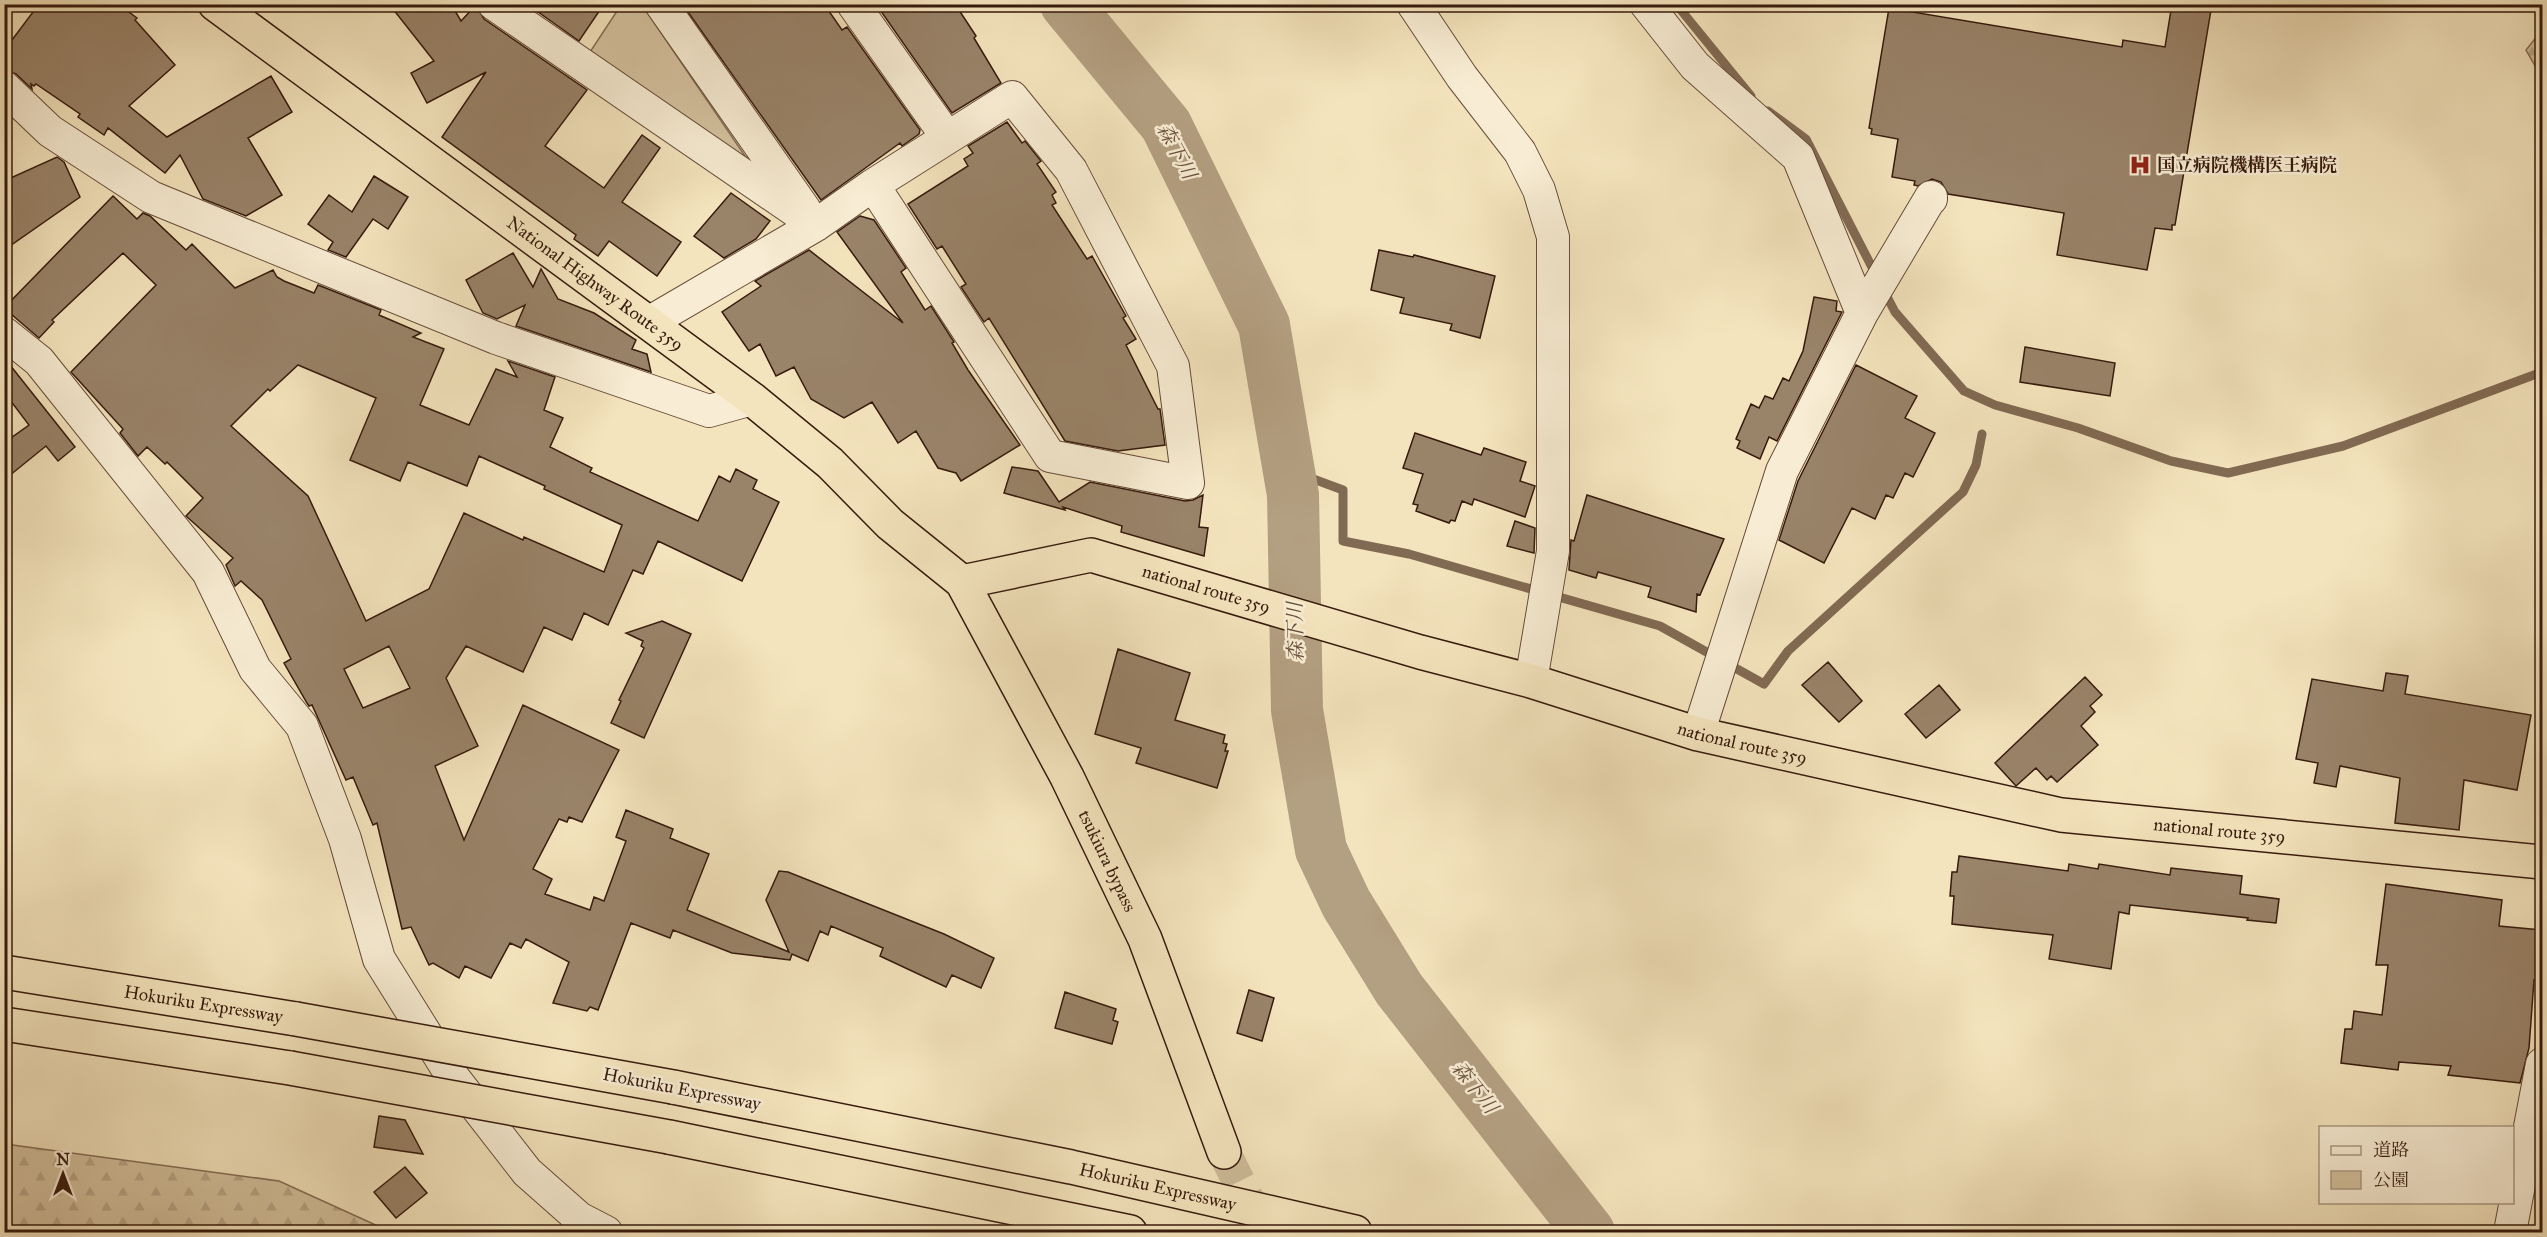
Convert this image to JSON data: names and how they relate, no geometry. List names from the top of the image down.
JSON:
{
  "streets": {
    "highway": [
      "National Highway Route 359",
      "national route 359",
      "tsukiura bypass",
      "Hokuriku Expressway"
    ]
  },
  "crossings": [
    ["National Highway Route 359", "national route 359"],
    ["National Highway Route 359", "tsukiura bypass"],
    ["national route 359", "tsukiura bypass"]
  ],
  "water": ["森下川"],
  "places": {
    "hospital": ["国立病院機構医王病院"]
  },
  "legend": ["道路", "公園"],
  "north": "top"
}
